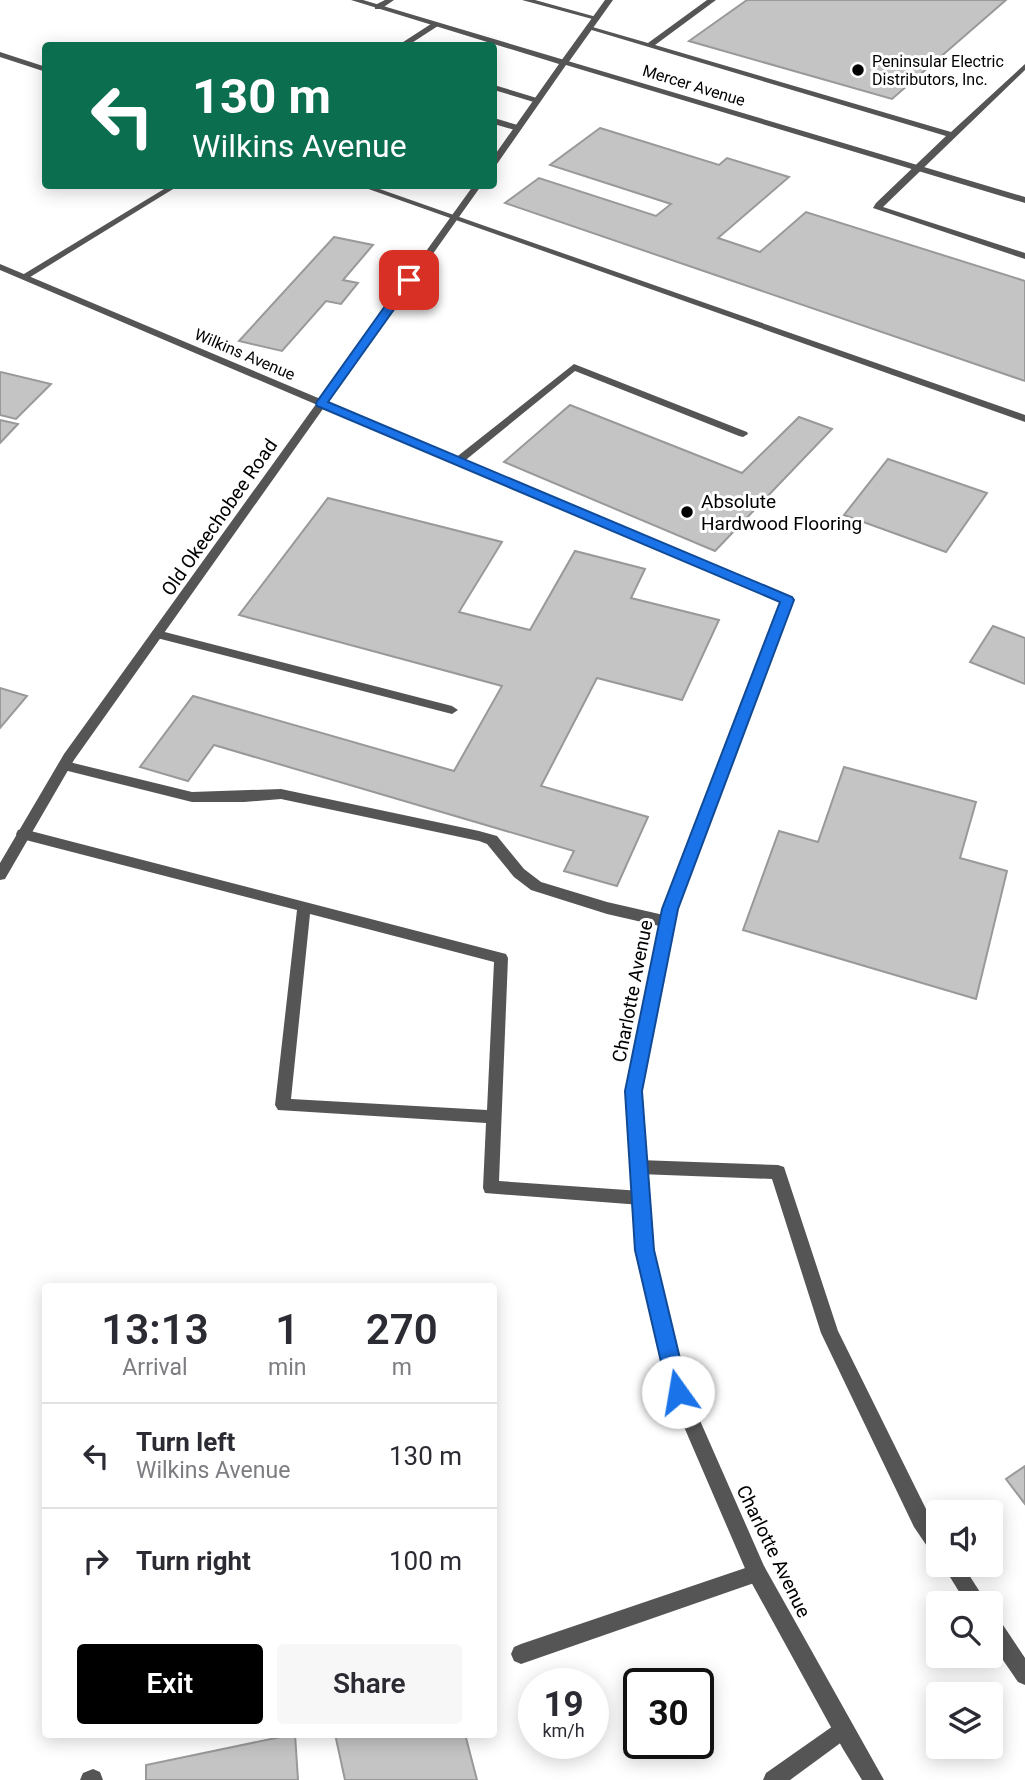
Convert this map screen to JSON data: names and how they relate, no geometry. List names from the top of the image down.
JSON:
{
  "streets": {
    "street": [
      "Mercer Avenue",
      "Wilkins Avenue",
      "Old Okeechobee Road",
      "Charlotte Avenue"
    ]
  },
  "crossings": [
    ["Wilkins Avenue", "Old Okeechobee Road"],
    ["Wilkins Avenue", "Charlotte Avenue"]
  ],
  "places": ["Peninsular Electric Distributors, Inc.", "Absolute Hardwood Flooring"],
  "page": {
    "turn": ["130 m", "Wilkins Avenue"],
    "eta": [
      "13:13",
      "Arrival",
      "1",
      "min",
      "270",
      "m"
    ],
    "list": [
      {
        "name": "Turn left",
        "note": "Wilkins Avenue",
        "value": "130 m"
      },
      {
        "name": "Turn right",
        "value": "100 m"
      }
    ],
    "buttons": ["Exit", "Share"],
    "speed": "19 km/h",
    "limit": "30"
  }
}
